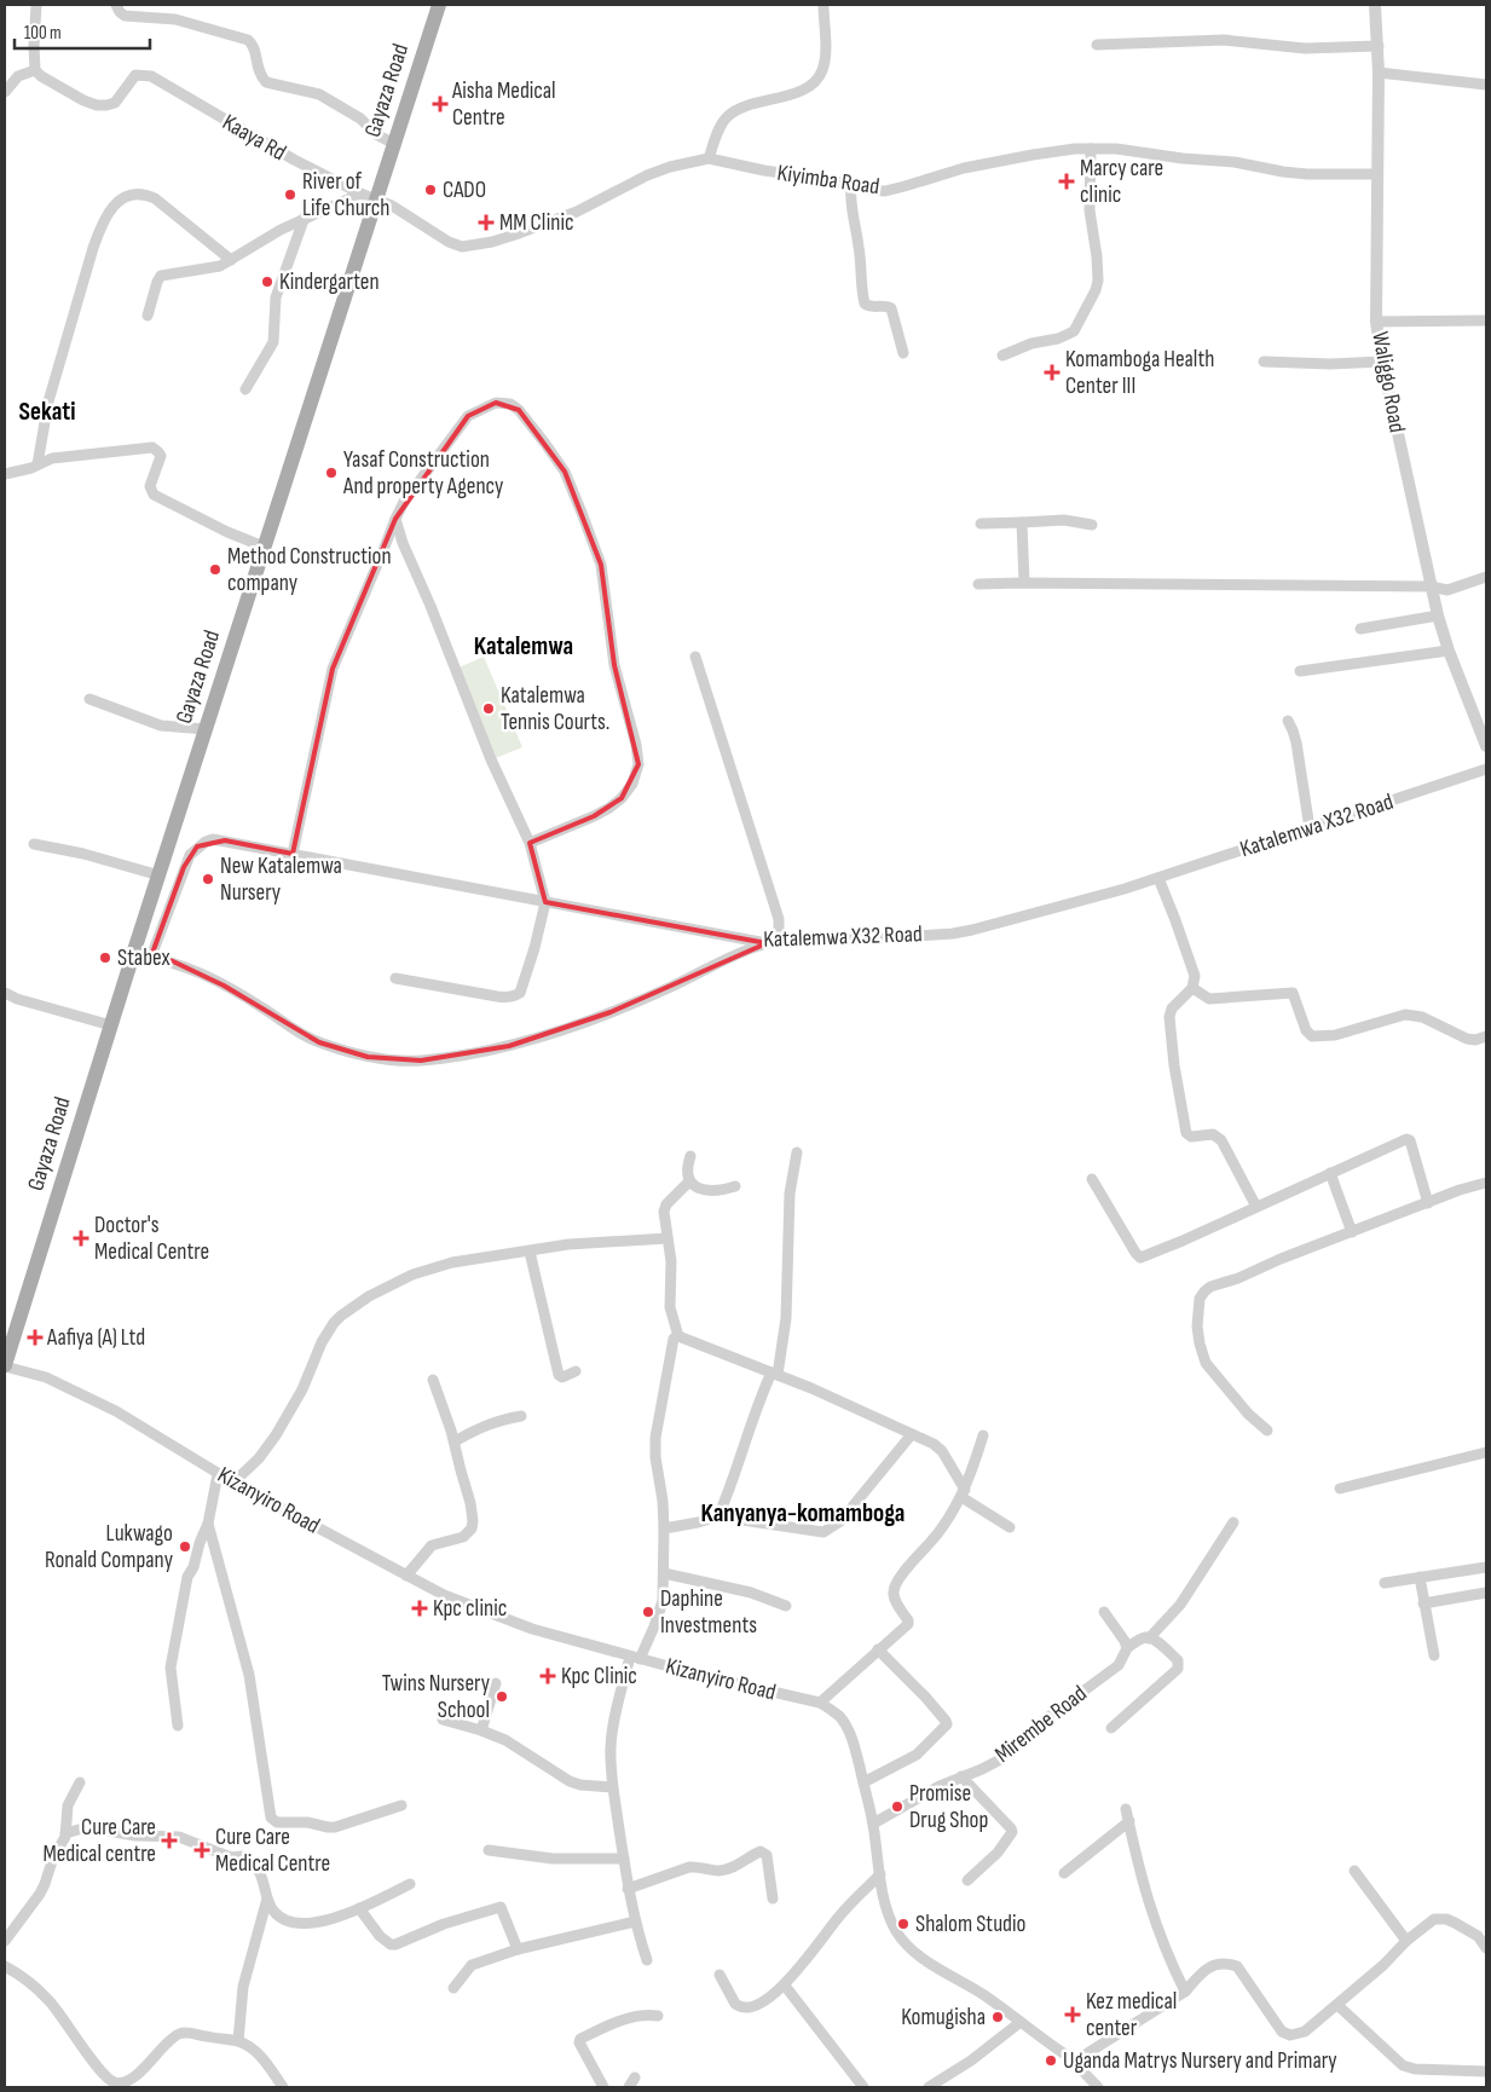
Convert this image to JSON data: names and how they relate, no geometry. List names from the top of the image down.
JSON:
{
  "streets": {
    "main road": ["Gayaza Road"],
    "street": [
      "Kaaya Rd",
      "Kiyimba Road",
      "Waliggo Road",
      "Katalemwa X32 Road",
      "Kizanyiro Road",
      "Mirembe Road"
    ]
  },
  "crossings": [
    ["Gayaza Road", "Kaaya Rd"],
    ["Gayaza Road", "Kiyimba Road"],
    ["Gayaza Road", "Kizanyiro Road"],
    ["Kaaya Rd", "Kiyimba Road"],
    ["Kiyimba Road", "Waliggo Road"],
    ["Kizanyiro Road", "Mirembe Road"]
  ],
  "districts": ["Sekati", "Katalemwa", "Kanyanya-komamboga"],
  "places": {
    "health": [
      "Aisha Medical Centre",
      "Marcy care clinic",
      "MM Clinic",
      "Komamboga Health Center III",
      "Doctor's Medical Centre",
      "Aafiya (A) Ltd",
      "Kpc clinic",
      "Kpc Clinic",
      "Cure Care Medical centre",
      "Cure Care Medical Centre",
      "Kez medical center"
    ],
    "other": [
      "CADO",
      "River of Life Church",
      "Kindergarten",
      "Yasaf Construction And property Agency",
      "Method Construction company",
      "Katalemwa Tennis Courts.",
      "New Katalemwa Nursery",
      "Stabex",
      "Lukwago Ronald Company",
      "Daphine Investments",
      "Twins Nursery School",
      "Promise Drug Shop",
      "Shalom Studio",
      "Komugisha",
      "Uganda Matrys Nursery and Primary"
    ]
  },
  "scale_bar": "100 m"
}
